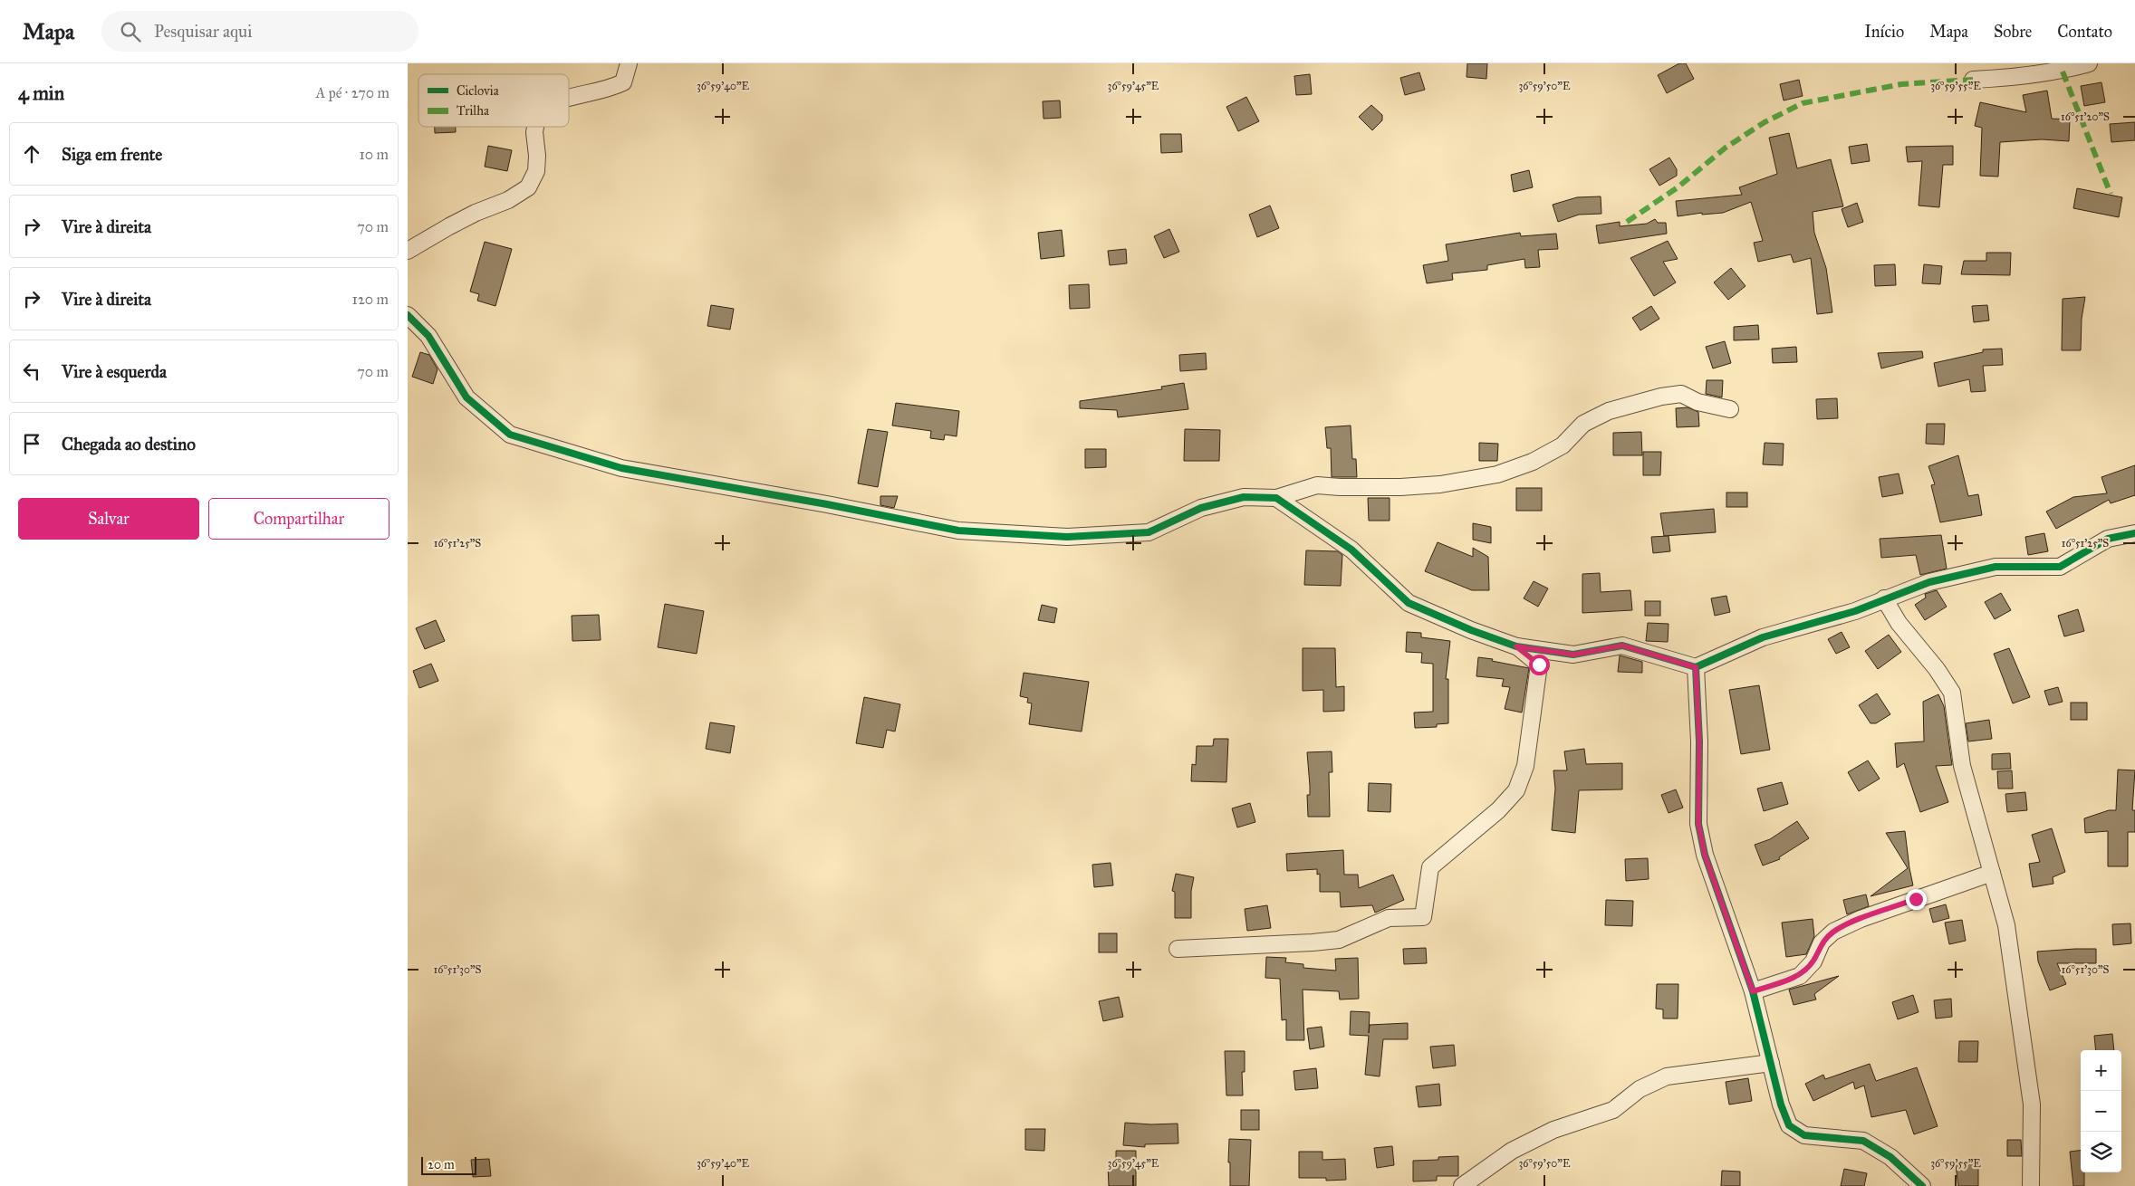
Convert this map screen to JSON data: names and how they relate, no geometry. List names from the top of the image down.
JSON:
{
  "legend": ["Ciclovia", "Trilha"],
  "scale_bar": "20 m",
  "page": {
    "header": "Mapa",
    "search": "Pesquisar aqui",
    "nav": [
      "Início",
      "Mapa",
      "Sobre",
      "Contato"
    ],
    "heading": ["4 min", "A pé · 270 m"],
    "list": [
      ["Siga em frente", "10 m"],
      ["Vire à direita", "70 m"],
      ["Vire à direita", "120 m"],
      ["Vire à esquerda", "70 m"],
      "Chegada ao destino"
    ],
    "buttons": ["Salvar", "Compartilhar"],
    "map_buttons": ["+", "−"],
    "scale": "20 m"
  },
  "coordinates": [
    "36°59'40\"E",
    "36°59'45\"E",
    "36°59'50\"E",
    "36°59'55\"E",
    "16°51'20\"S",
    "16°51'25\"S",
    "16°51'30\"S"
  ]
}
